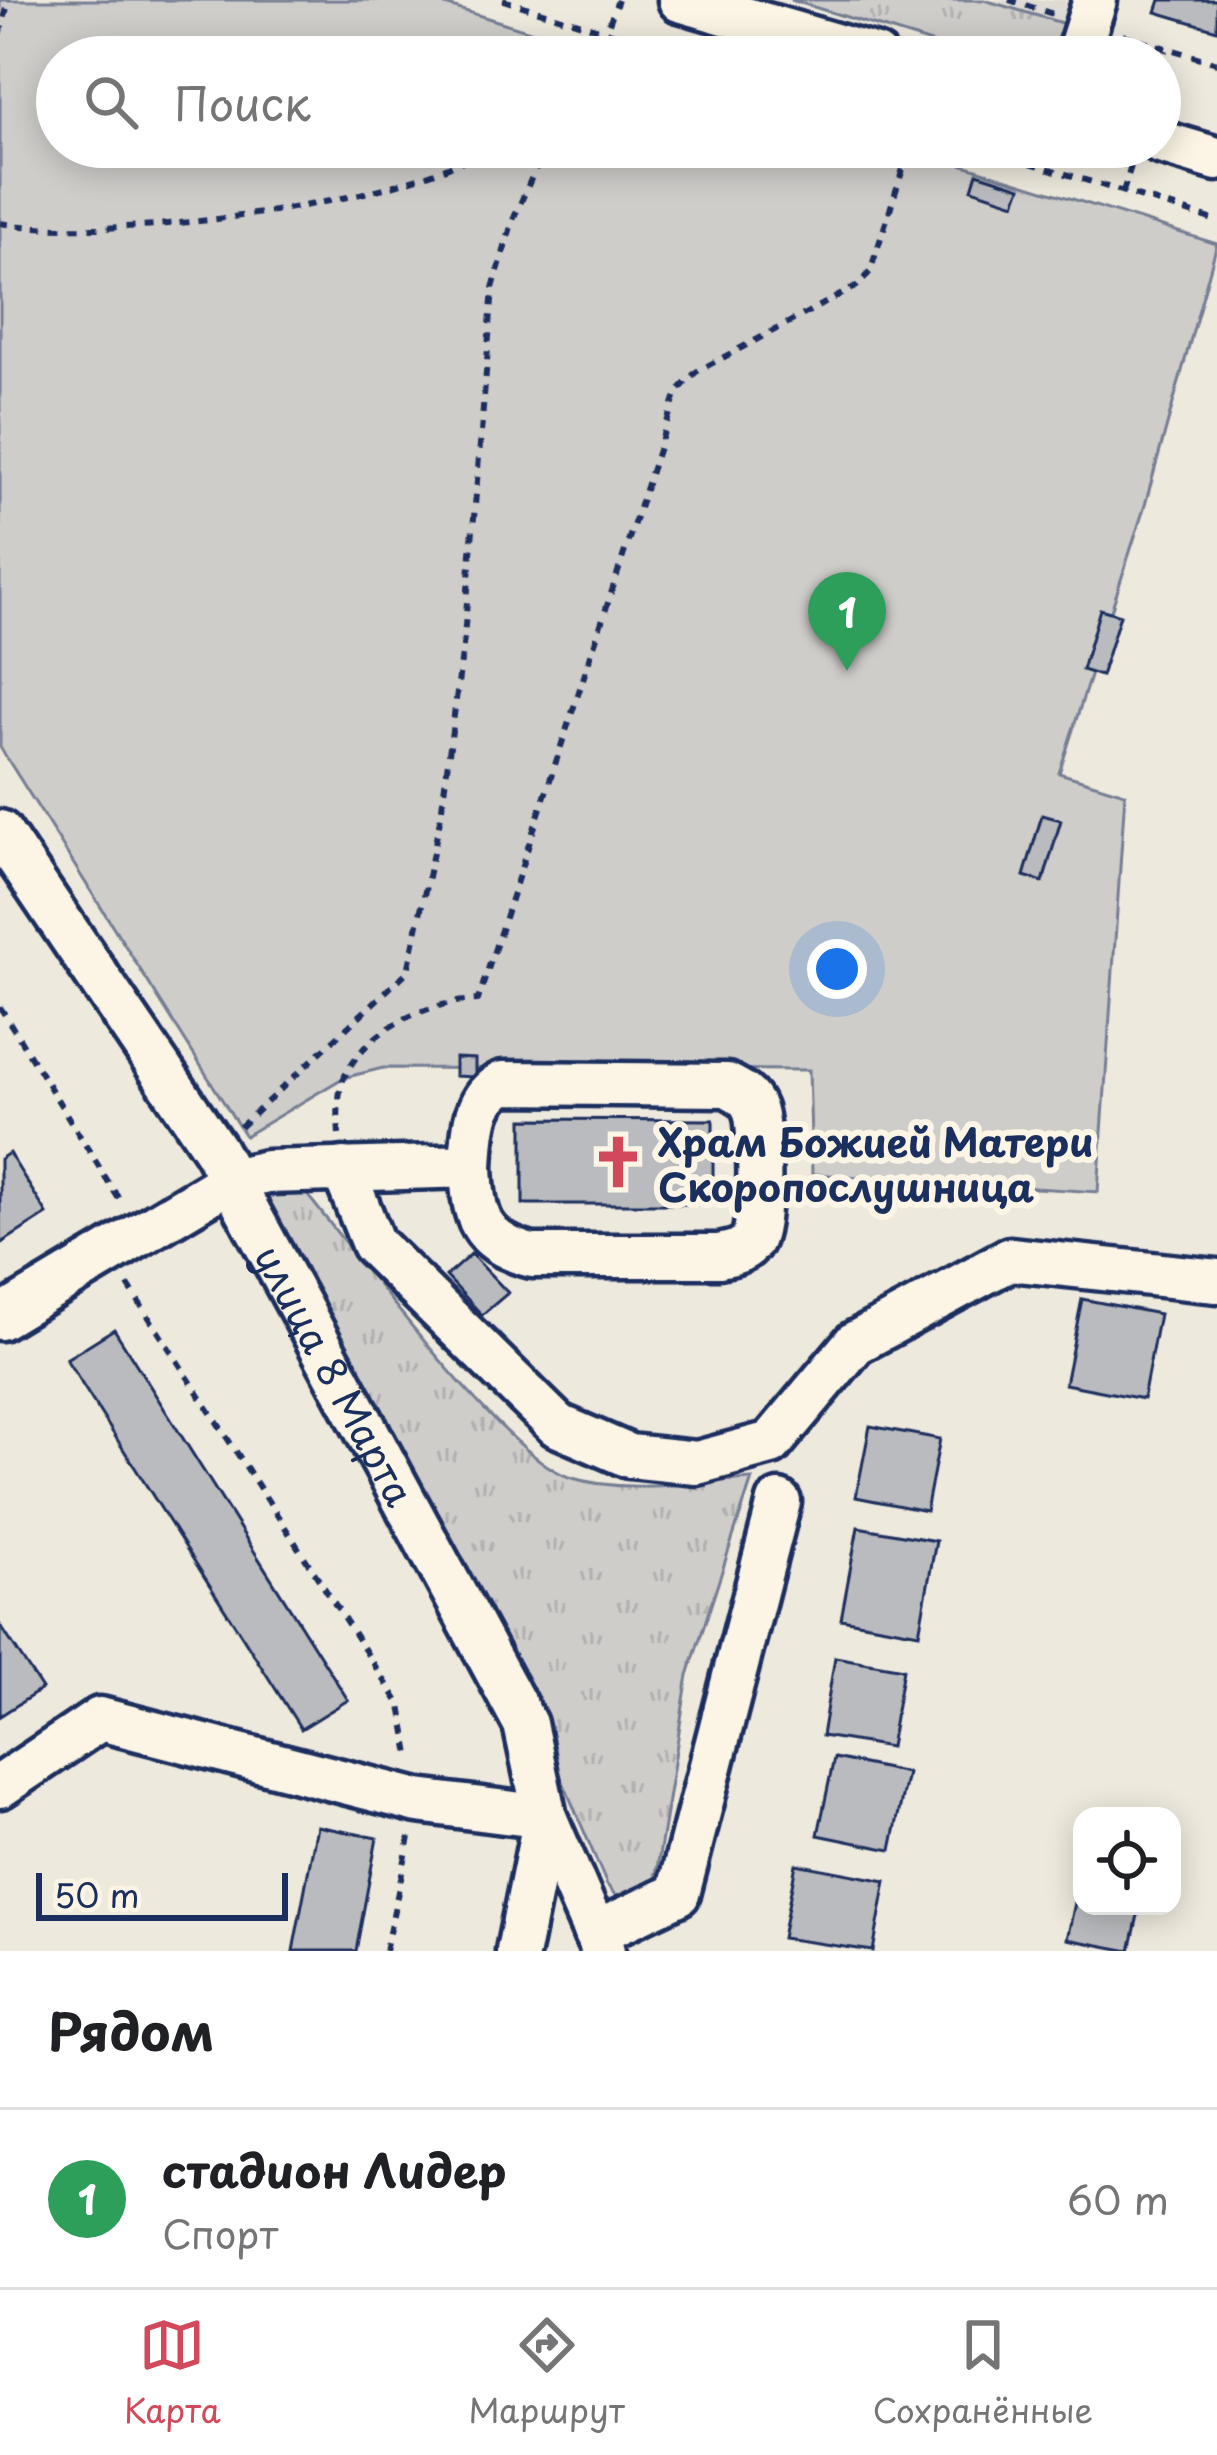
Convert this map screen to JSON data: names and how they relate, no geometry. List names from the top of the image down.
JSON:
{
  "streets": {
    "street": ["улица 8 Марта"]
  },
  "places": {
    "church": ["Храм Божией Матери Скоропослушница"]
  },
  "scale_bar": "50 m",
  "page": {
    "search": "Поиск",
    "pins": "1",
    "scale": "50 m",
    "heading": "Рядом",
    "list": [
      {
        "mark": "1",
        "name": "стадион Лидер",
        "note": "Спорт",
        "value": "60 m"
      }
    ],
    "nav": ["Карта", "Маршрут", "Сохранённые"]
  }
}
